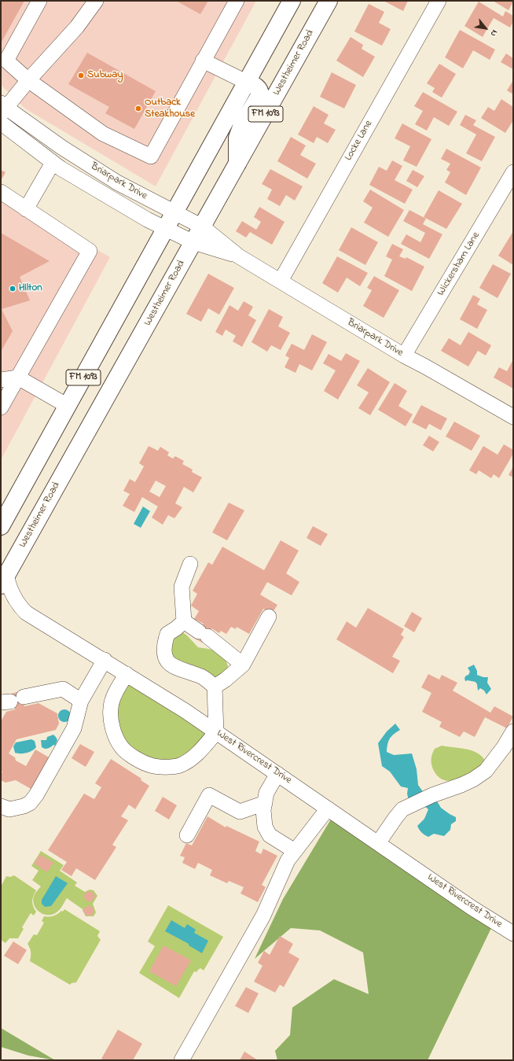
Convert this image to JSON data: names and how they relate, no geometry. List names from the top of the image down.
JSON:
{
  "streets": {
    "main road": ["Westheimer Road", "FM 1093"],
    "street": [
      "Locke Lane",
      "Briarpark Drive",
      "Wickersham Lane",
      "West Rivercrest Drive"
    ]
  },
  "crossings": [
    ["Westheimer Road", "Briarpark Drive"],
    ["Westheimer Road", "West Rivercrest Drive"],
    ["FM 1093", "Briarpark Drive"],
    ["Locke Lane", "Briarpark Drive"],
    ["Briarpark Drive", "Wickersham Lane"]
  ],
  "places": ["Subway", "Outback Steakhouse", "Hilton"],
  "north": "bottom right"
}
